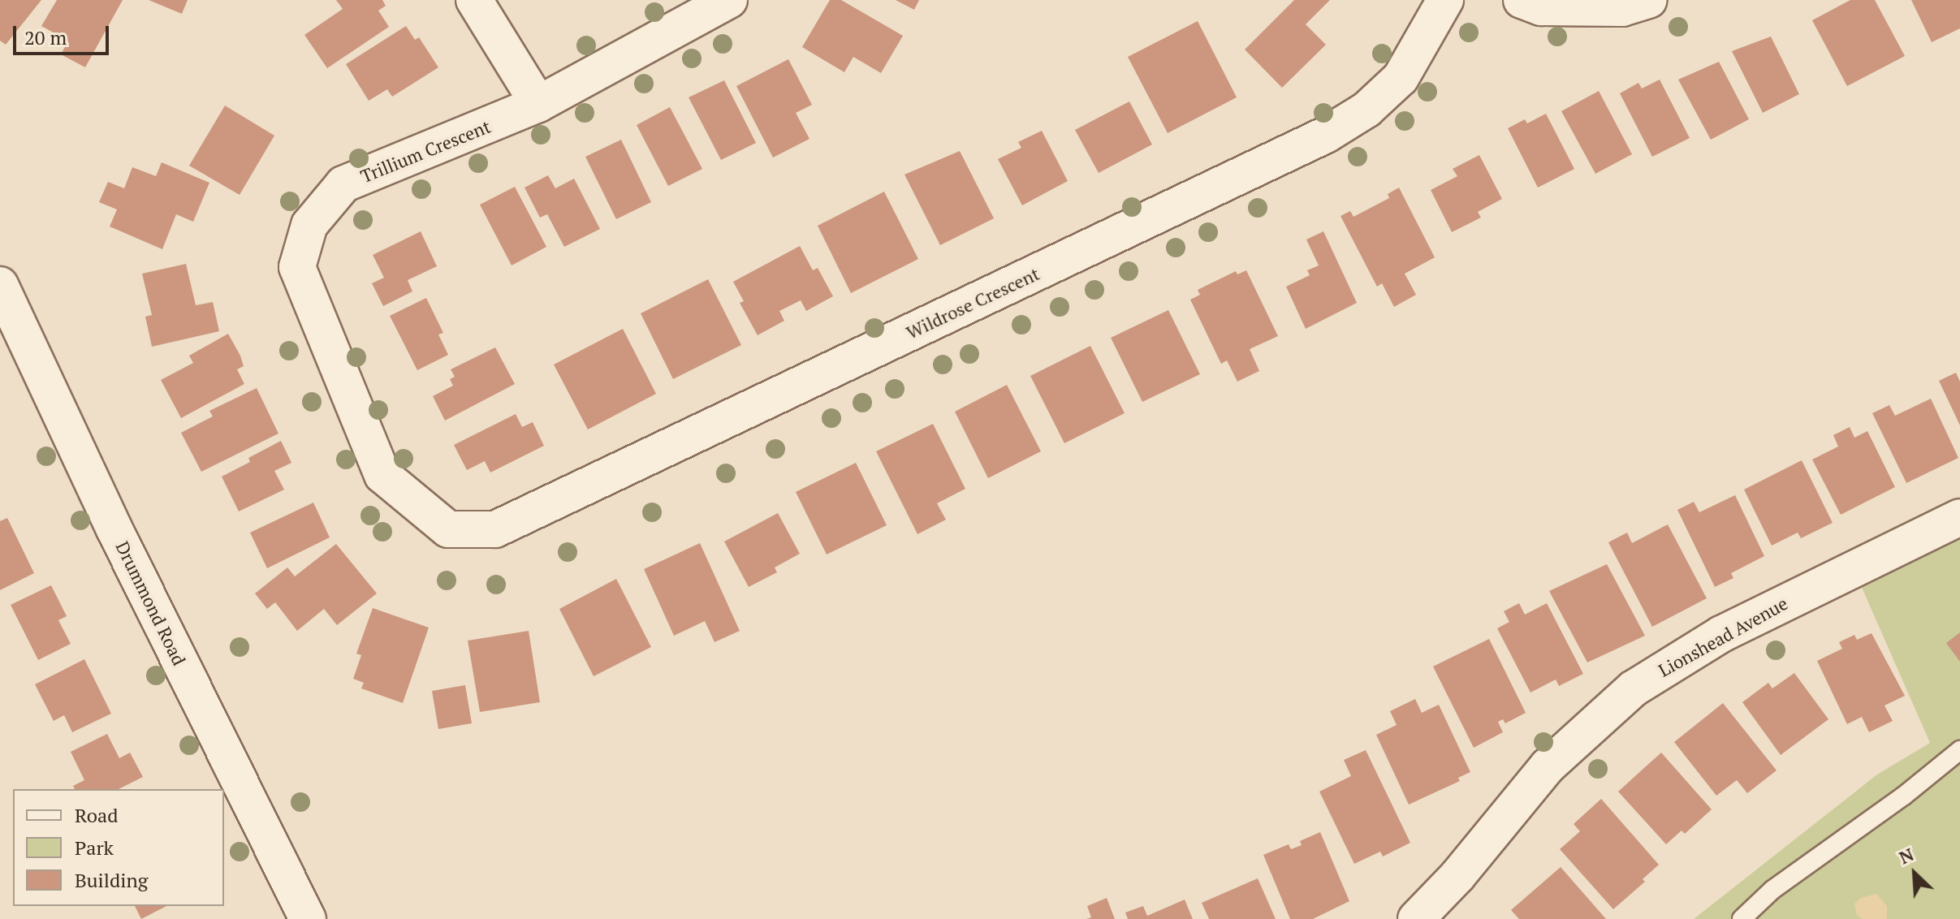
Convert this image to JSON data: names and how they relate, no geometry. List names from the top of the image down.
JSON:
{
  "streets": {
    "street": [
      "Trillium Crescent",
      "Wildrose Crescent",
      "Drummond Road",
      "Lionshead Avenue"
    ]
  },
  "crossings": [
    ["Trillium Crescent", "Wildrose Crescent"]
  ],
  "legend": ["Road", "Park", "Building"],
  "scale_bar": "20 m",
  "north": "top left"
}
